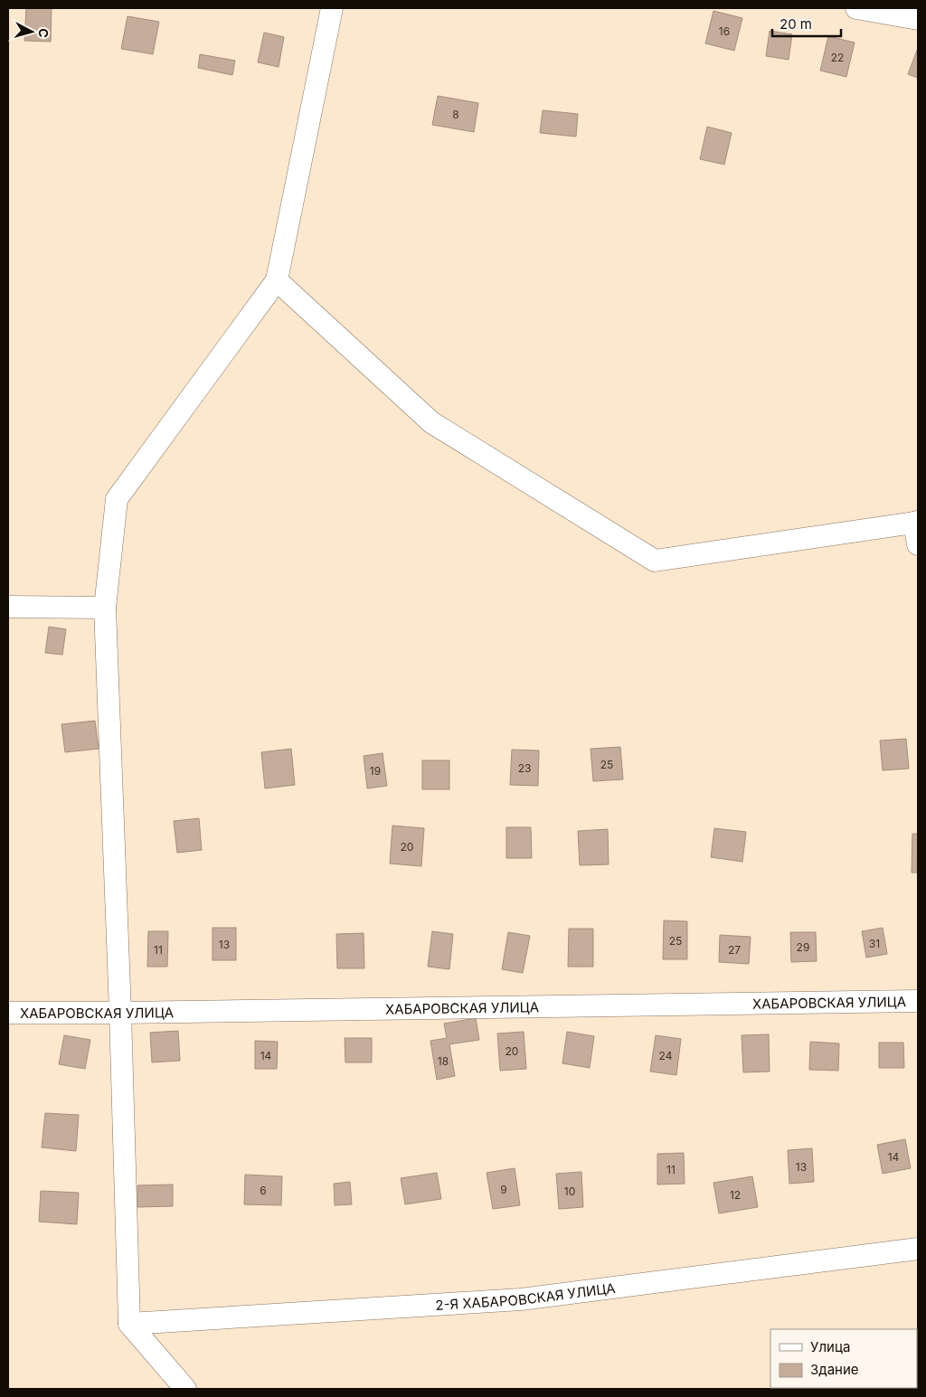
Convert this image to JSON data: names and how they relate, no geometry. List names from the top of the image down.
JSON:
{
  "streets": {
    "street": ["ХАБАРОВСКАЯ УЛИЦА", "2-Я ХАБАРОВСКАЯ УЛИЦА"]
  },
  "house_numbers": [
    "16",
    "22",
    "8",
    "25",
    "23",
    "19",
    "20",
    "25",
    "31",
    "13",
    "29",
    "11",
    "27",
    "20",
    "14",
    "24",
    "18",
    "14",
    "13",
    "11",
    "9",
    "6",
    "10",
    "12"
  ],
  "legend": ["Улица", "Здание"],
  "scale_bar": "20 m",
  "north": "right"
}
